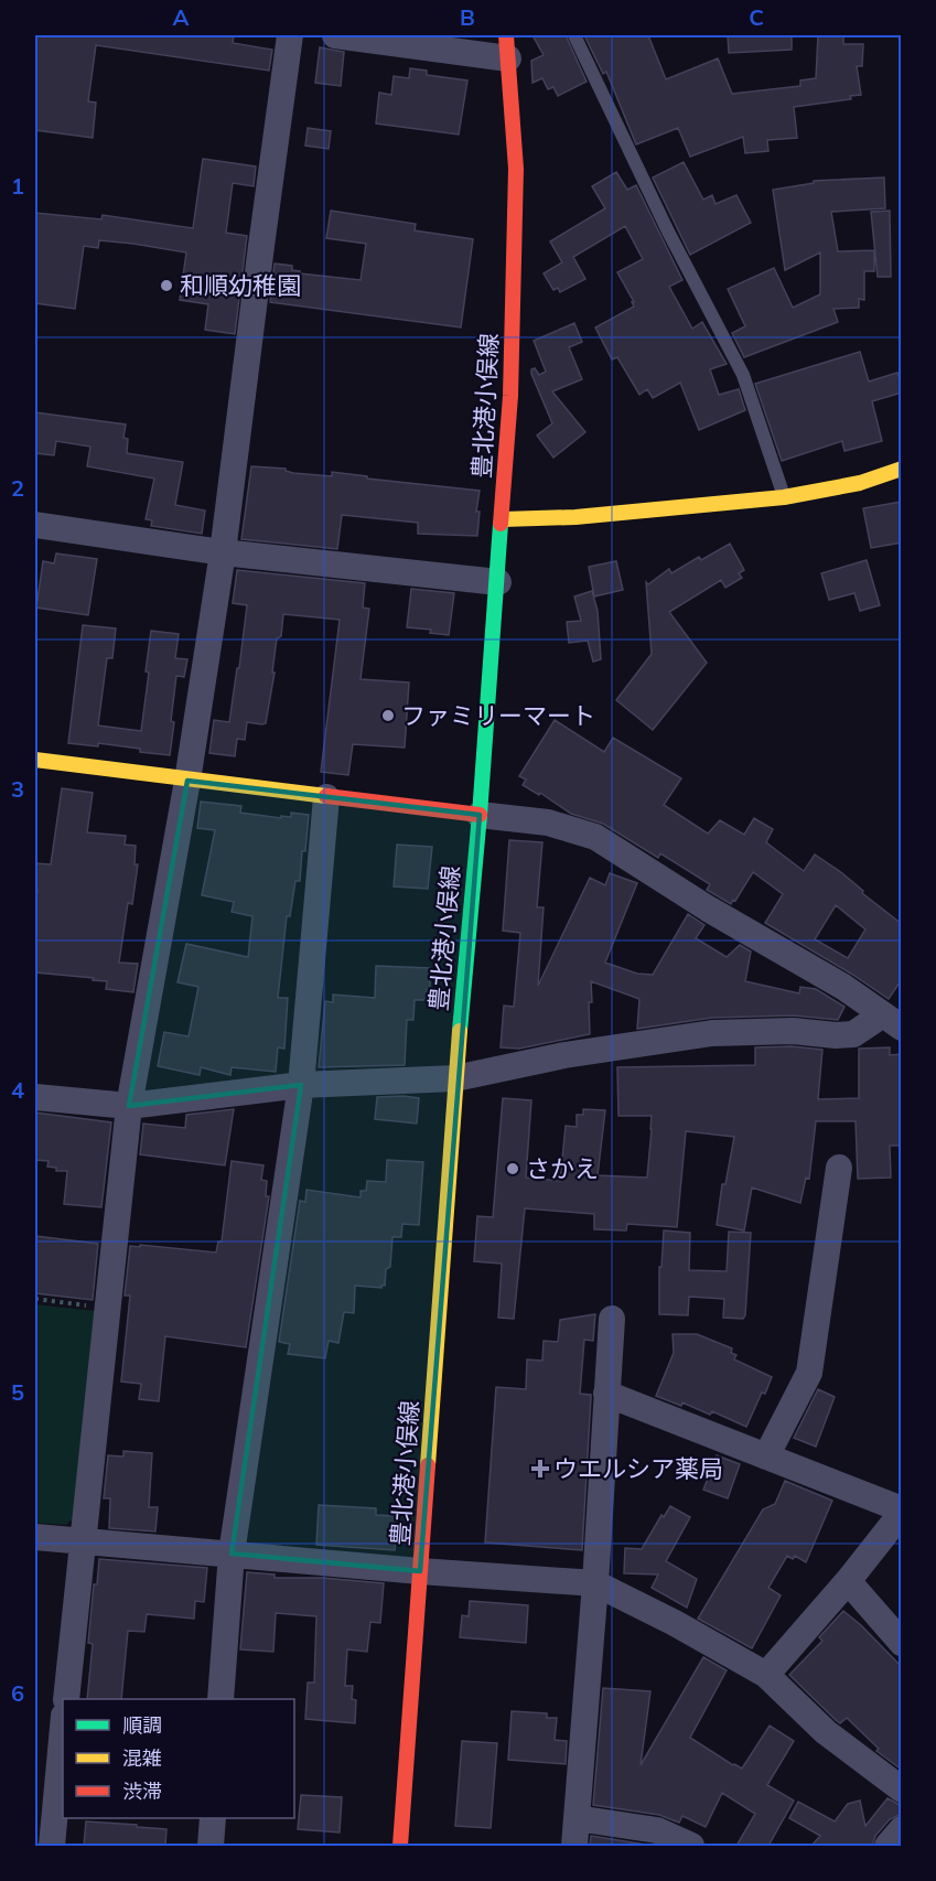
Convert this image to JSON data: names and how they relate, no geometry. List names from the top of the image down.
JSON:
{
  "streets": {
    "main road": ["豊北港小俣線"]
  },
  "places": {
    "other": ["和順幼稚園", "ファミリーマート", "さかえ"],
    "health": ["ウエルシア薬局"]
  },
  "legend": ["順調", "混雑", "渋滞"],
  "grid": {
    "columns": ["A", "B", "C"],
    "rows": [
      "1",
      "2",
      "3",
      "4",
      "5",
      "6"
    ]
  }
}
